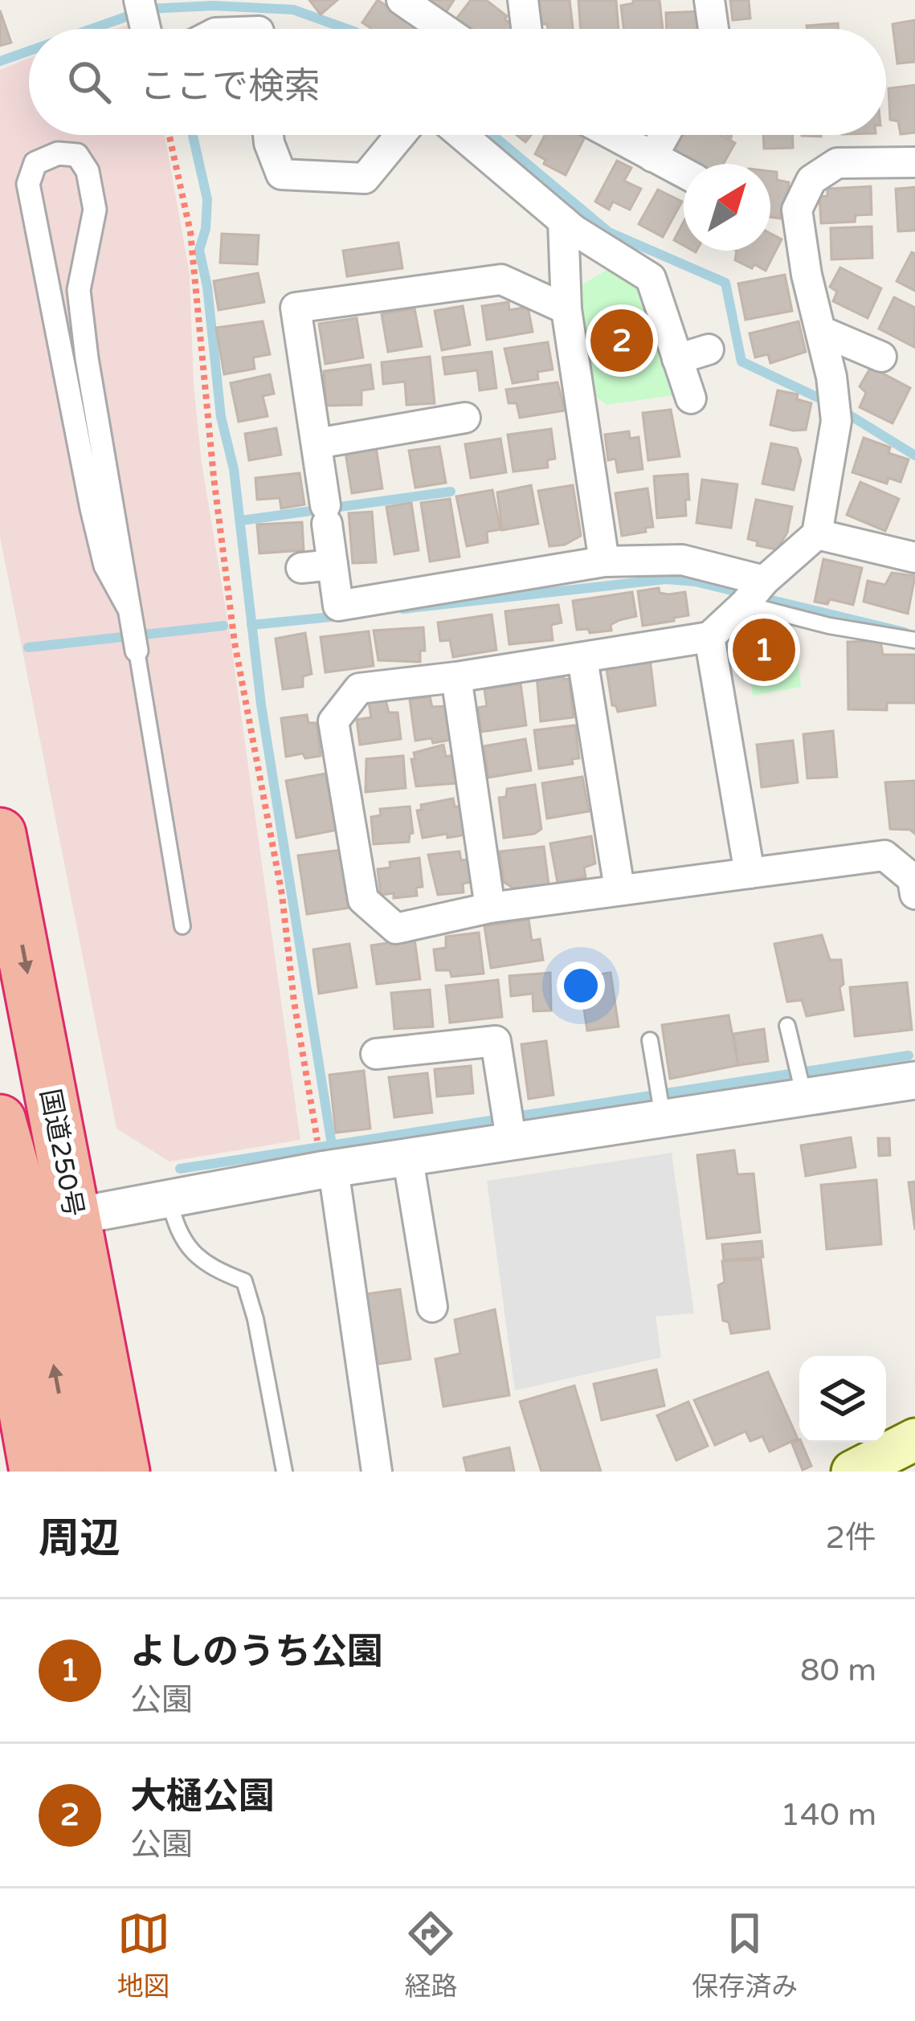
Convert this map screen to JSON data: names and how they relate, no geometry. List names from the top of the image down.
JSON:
{
  "streets": {
    "highway": ["国道250号"]
  },
  "north": "top right",
  "page": {
    "search": "ここで検索",
    "pins": ["2", "1"],
    "heading": ["周辺", "2件"],
    "list": [
      {
        "mark": "1",
        "name": "よしのうち公園",
        "note": "公園",
        "value": "80 m"
      },
      {
        "mark": "2",
        "name": "大樋公園",
        "note": "公園",
        "value": "140 m"
      }
    ],
    "nav": ["地図", "経路", "保存済み"]
  }
}
